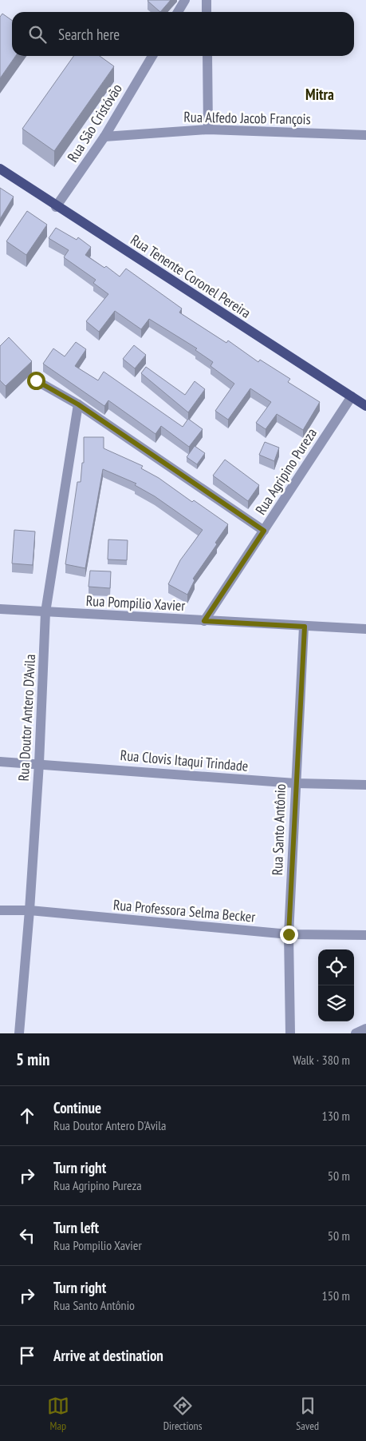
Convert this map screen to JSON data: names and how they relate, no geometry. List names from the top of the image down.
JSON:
{
  "streets": {
    "main road": ["Rua Tenente Coronel Pereira"],
    "street": [
      "Rua Alfedo Jacob François",
      "Rua São Cristóvão",
      "Rua Agripino Pureza",
      "Rua Pompilio Xavier",
      "Rua Doutor Antero D'Avila",
      "Rua Clovis Itaqui Trindade",
      "Rua Santo Antônio",
      "Rua Professora Selma Becker"
    ]
  },
  "crossings": [
    ["Rua Alfedo Jacob François", "Rua São Cristóvão"],
    ["Rua São Cristóvão", "Rua Tenente Coronel Pereira"],
    ["Rua Tenente Coronel Pereira", "Rua Agripino Pureza"],
    ["Rua Agripino Pureza", "Rua Pompilio Xavier"],
    ["Rua Pompilio Xavier", "Rua Doutor Antero D'Avila"],
    ["Rua Pompilio Xavier", "Rua Santo Antônio"],
    ["Rua Doutor Antero D'Avila", "Rua Clovis Itaqui Trindade"],
    ["Rua Doutor Antero D'Avila", "Rua Professora Selma Becker"],
    ["Rua Clovis Itaqui Trindade", "Rua Santo Antônio"],
    ["Rua Santo Antônio", "Rua Professora Selma Becker"]
  ],
  "districts": ["Mitra"],
  "page": {
    "search": "Search here",
    "heading": ["5 min", "Walk · 380 m"],
    "list": [
      ["Continue", "Rua Doutor Antero D'Avila", "130 m"],
      ["Turn right", "Rua Agripino Pureza", "50 m"],
      ["Turn left", "Rua Pompilio Xavier", "50 m"],
      ["Turn right", "Rua Santo Antônio", "150 m"],
      "Arrive at destination"
    ],
    "nav": ["Map", "Directions", "Saved"]
  }
}
